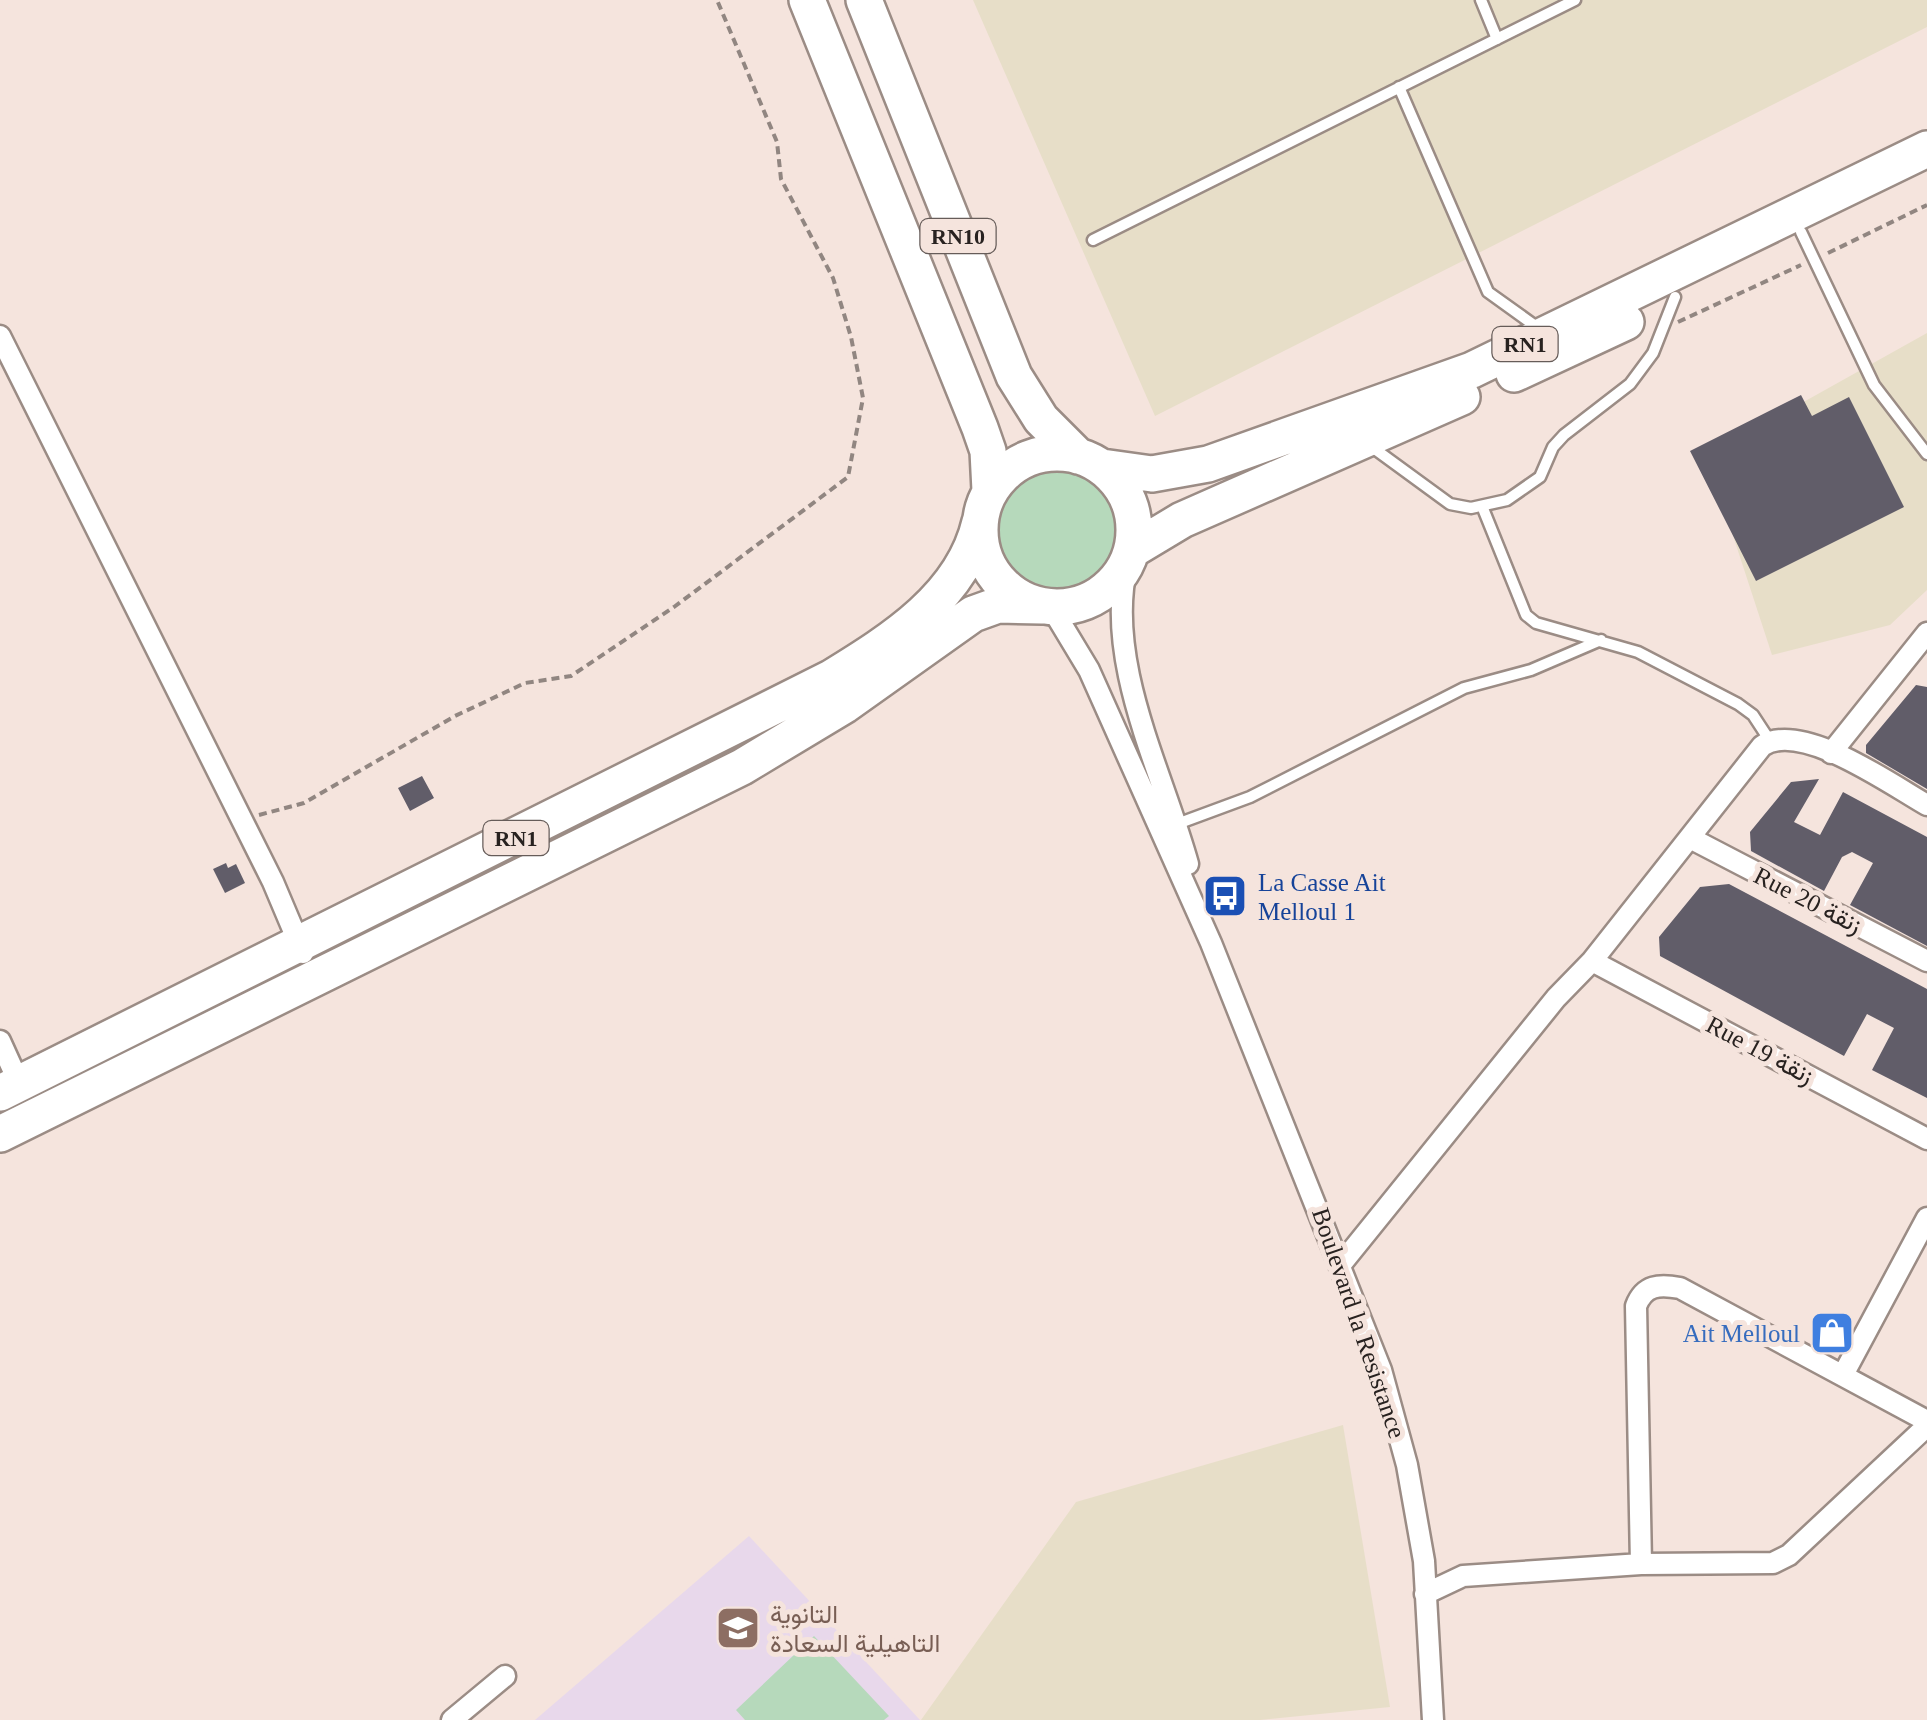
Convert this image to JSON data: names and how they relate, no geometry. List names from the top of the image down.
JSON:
{
  "streets": {
    "highway": ["RN10", "RN1"],
    "street": ["Rue 20 زنقة", "Rue 19 زنقة", "Boulevard la Resistance"]
  },
  "crossings": [
    ["RN10", "RN1"],
    ["RN10", "Boulevard la Resistance"],
    ["RN1", "Boulevard la Resistance"]
  ],
  "places": {
    "bus stop": ["La Casse Ait Melloul 1"],
    "shop": ["Ait Melloul"],
    "school or university": ["التانوية التاهيلية السعادة"]
  }
}
